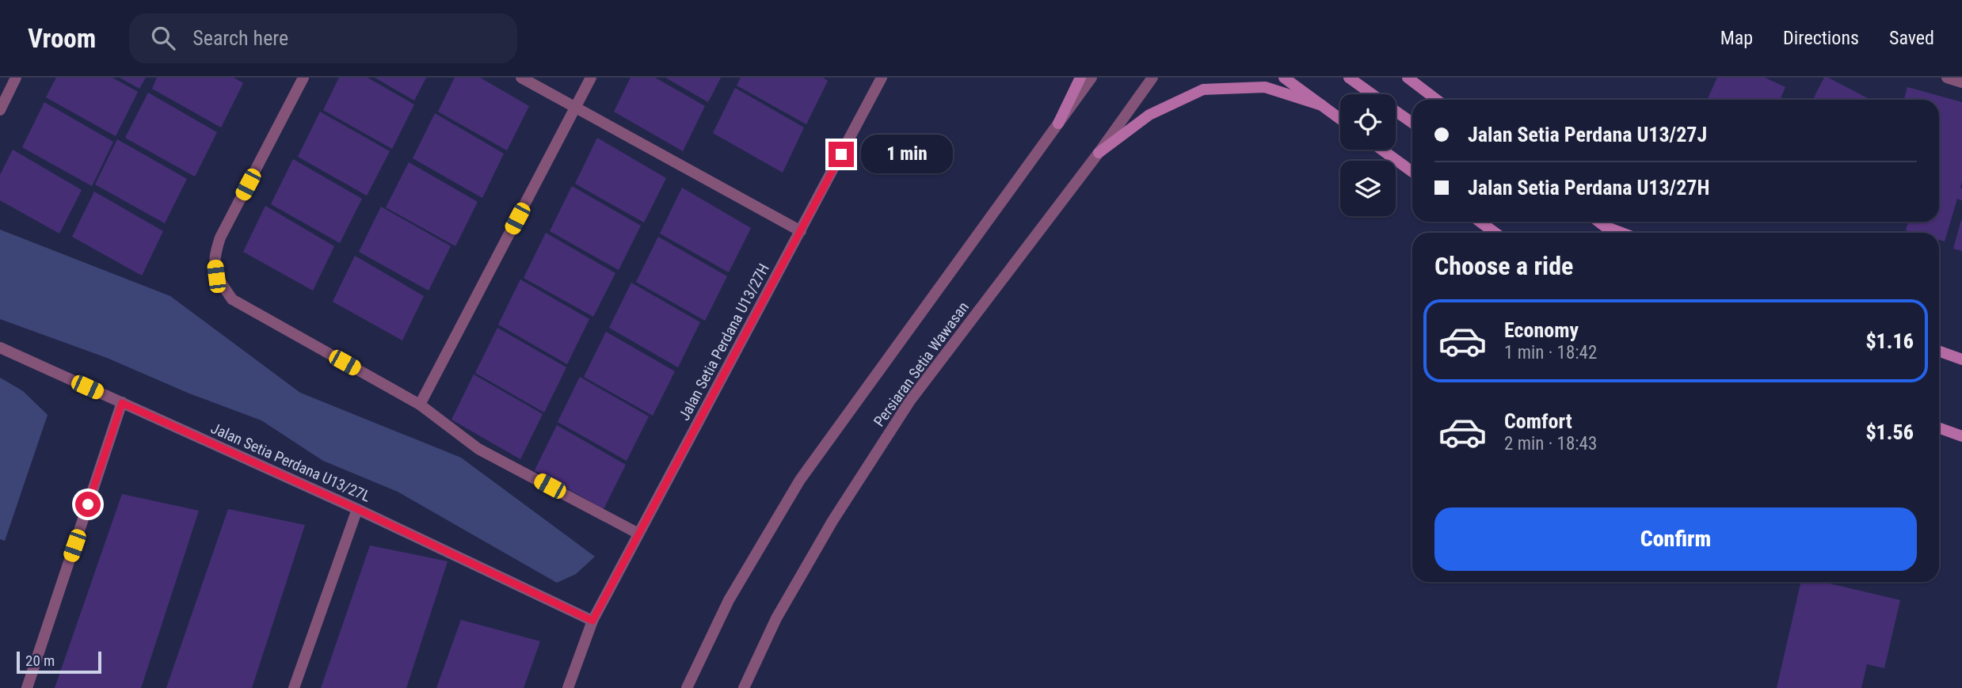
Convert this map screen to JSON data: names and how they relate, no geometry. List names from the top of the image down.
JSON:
{
  "streets": {
    "street": ["Jalan Setia Perdana U13/27H", "Persiaran Setia Wawasan", "Jalan Setia Perdana U13/27L"]
  },
  "crossings": [
    ["Jalan Setia Perdana U13/27H", "Jalan Setia Perdana U13/27L"]
  ],
  "scale_bar": "20 m",
  "page": {
    "header": "Vroom",
    "search": "Search here",
    "nav": ["Map", "Directions", "Saved"],
    "banner": ["Jalan Setia Perdana U13/27J", "Jalan Setia Perdana U13/27H"],
    "bubble": "1 min",
    "heading": "Choose a ride",
    "list": [
      {
        "name": "Economy",
        "note": "1 min · 18:42",
        "value": "$1.16"
      },
      {
        "name": "Comfort",
        "note": "2 min · 18:43",
        "value": "$1.56"
      }
    ],
    "buttons": "Confirm",
    "scale": "20 m"
  }
}
